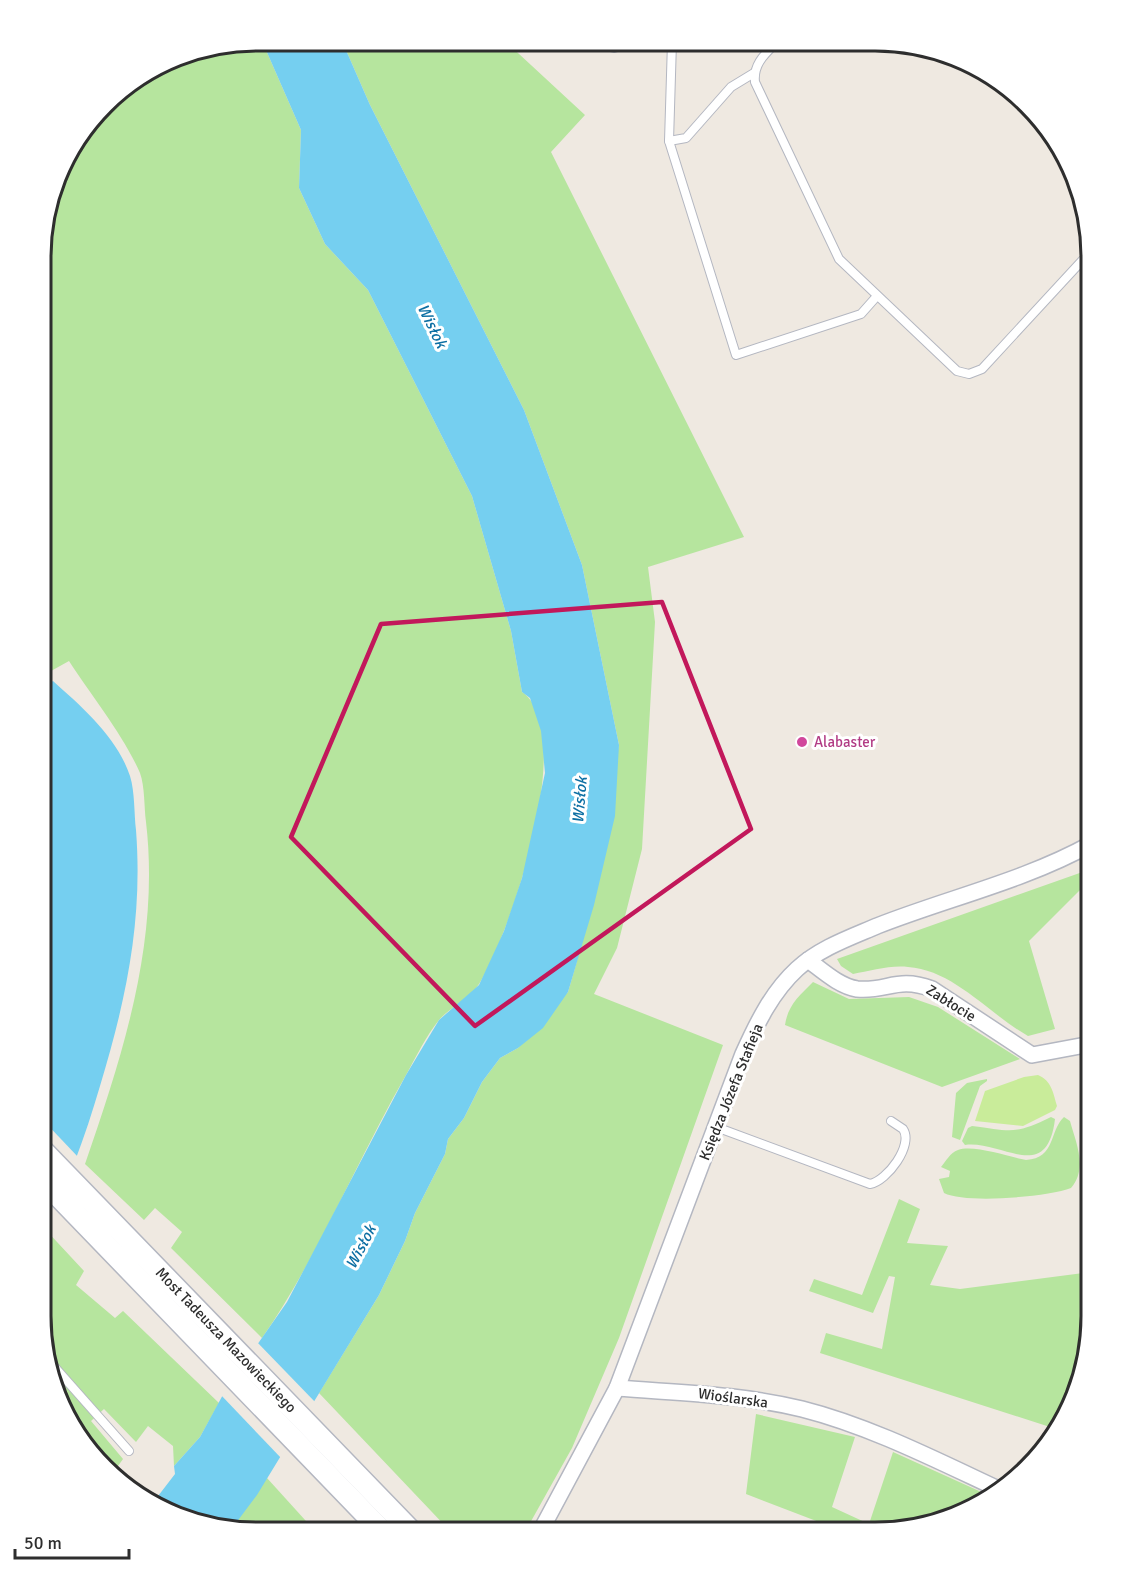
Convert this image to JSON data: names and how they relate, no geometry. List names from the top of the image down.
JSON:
{
  "streets": {
    "main road": ["Most Tadeusza Mazowieckiego"],
    "street": ["Zabłocie", "Księdza Józefa Stafieja", "Wioślarska"]
  },
  "crossings": [
    ["Zabłocie", "Księdza Józefa Stafieja"],
    ["Księdza Józefa Stafieja", "Wioślarska"]
  ],
  "water": ["Wisłok"],
  "places": ["Alabaster"],
  "scale_bar": "50 m"
}
